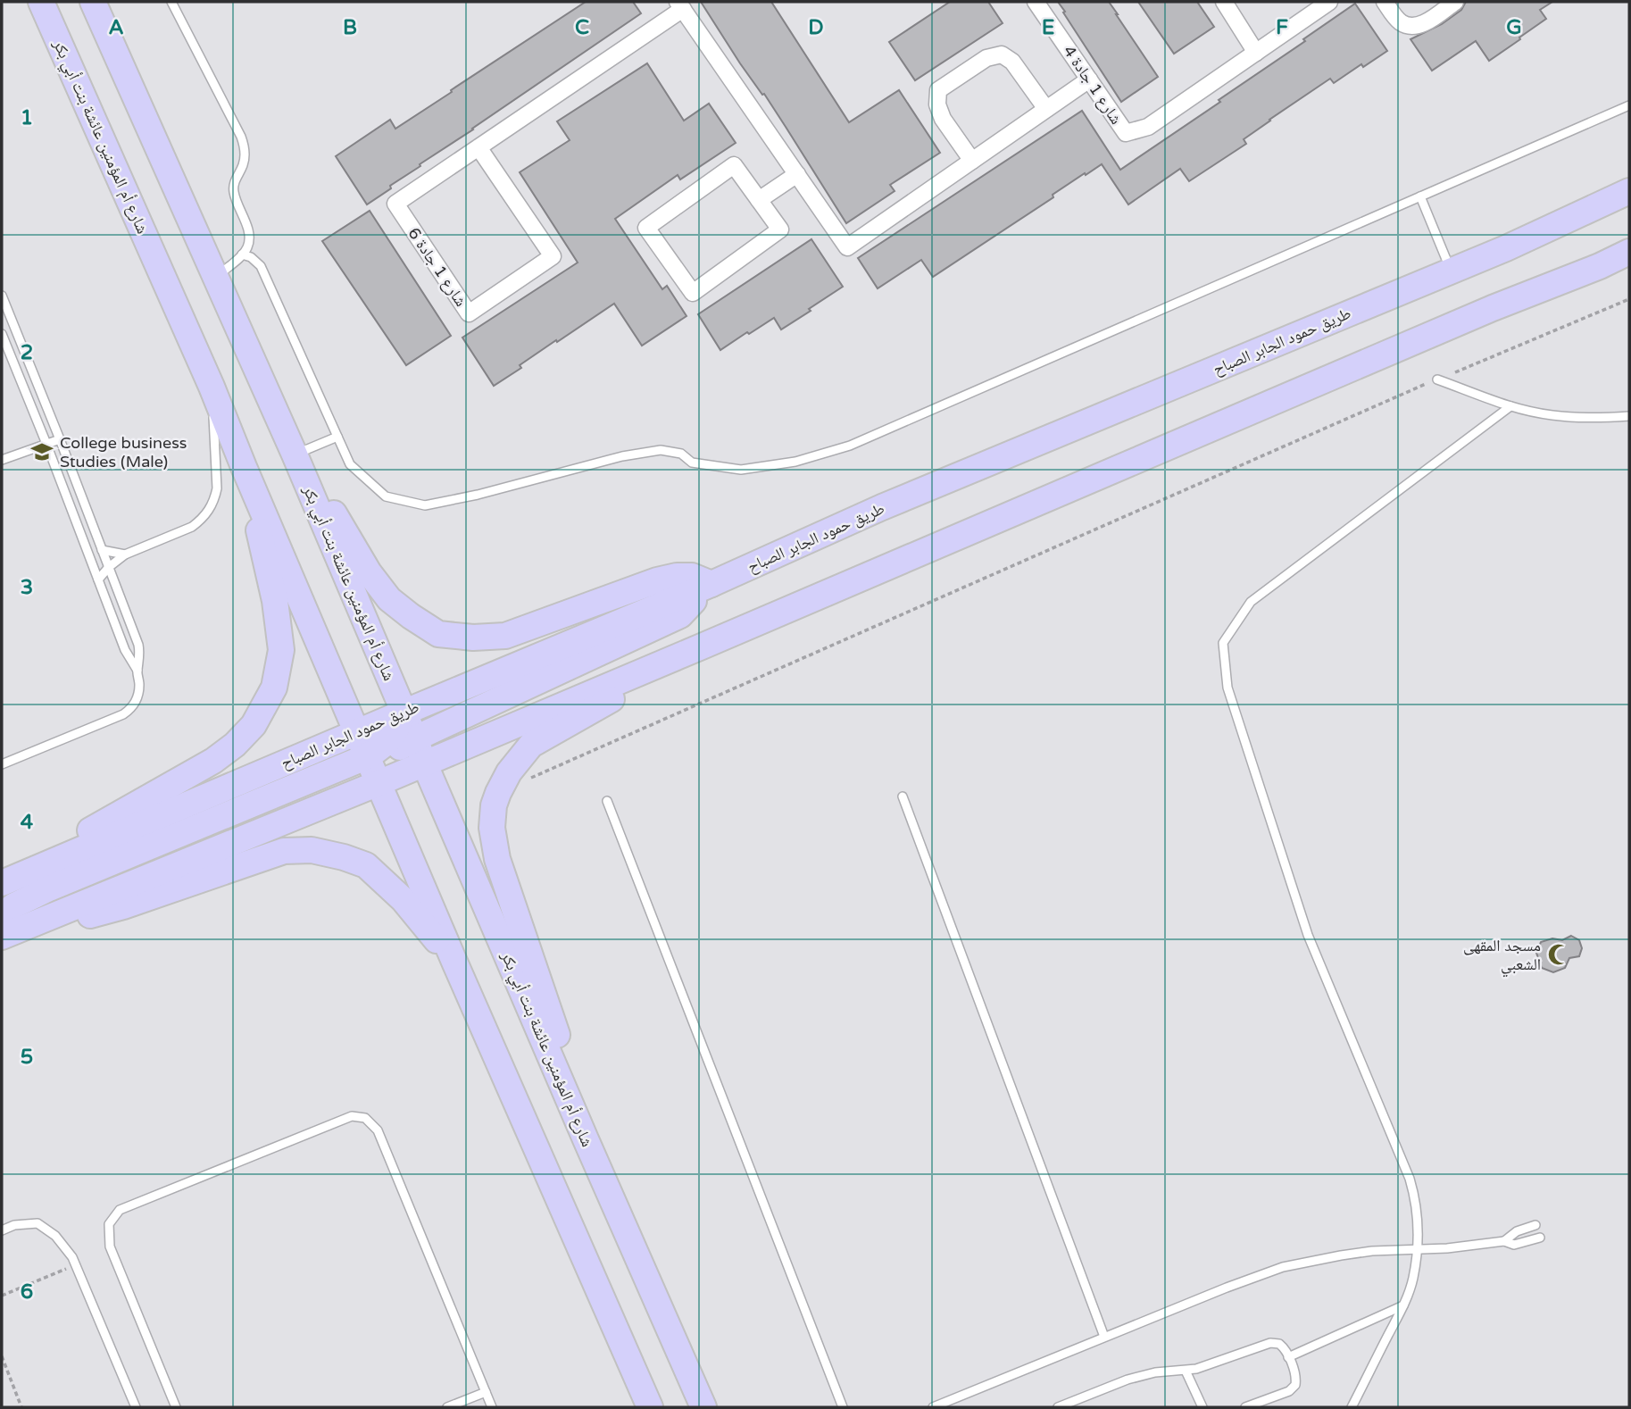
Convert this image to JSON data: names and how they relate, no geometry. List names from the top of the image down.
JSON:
{
  "streets": {
    "main road": ["شارع أم المؤمنين عائشة بنت أبي بكر", "طريق حمود الجابر الصباح"],
    "street": ["شارع 1 جادة 4", "شارع 1 جادة 6"]
  },
  "crossings": [
    ["شارع 1 جادة 4", "شارع 1 جادة 6"],
    ["شارع أم المؤمنين عائشة بنت أبي بكر", "طريق حمود الجابر الصباح"]
  ],
  "places": {
    "school or university": ["College business Studies (Male)"],
    "mosque": ["مسجد المقهى الشعبي"]
  },
  "grid": {
    "columns": [
      "A",
      "B",
      "C",
      "D",
      "E",
      "F",
      "G"
    ],
    "rows": [
      "1",
      "2",
      "3",
      "4",
      "5",
      "6"
    ]
  }
}
